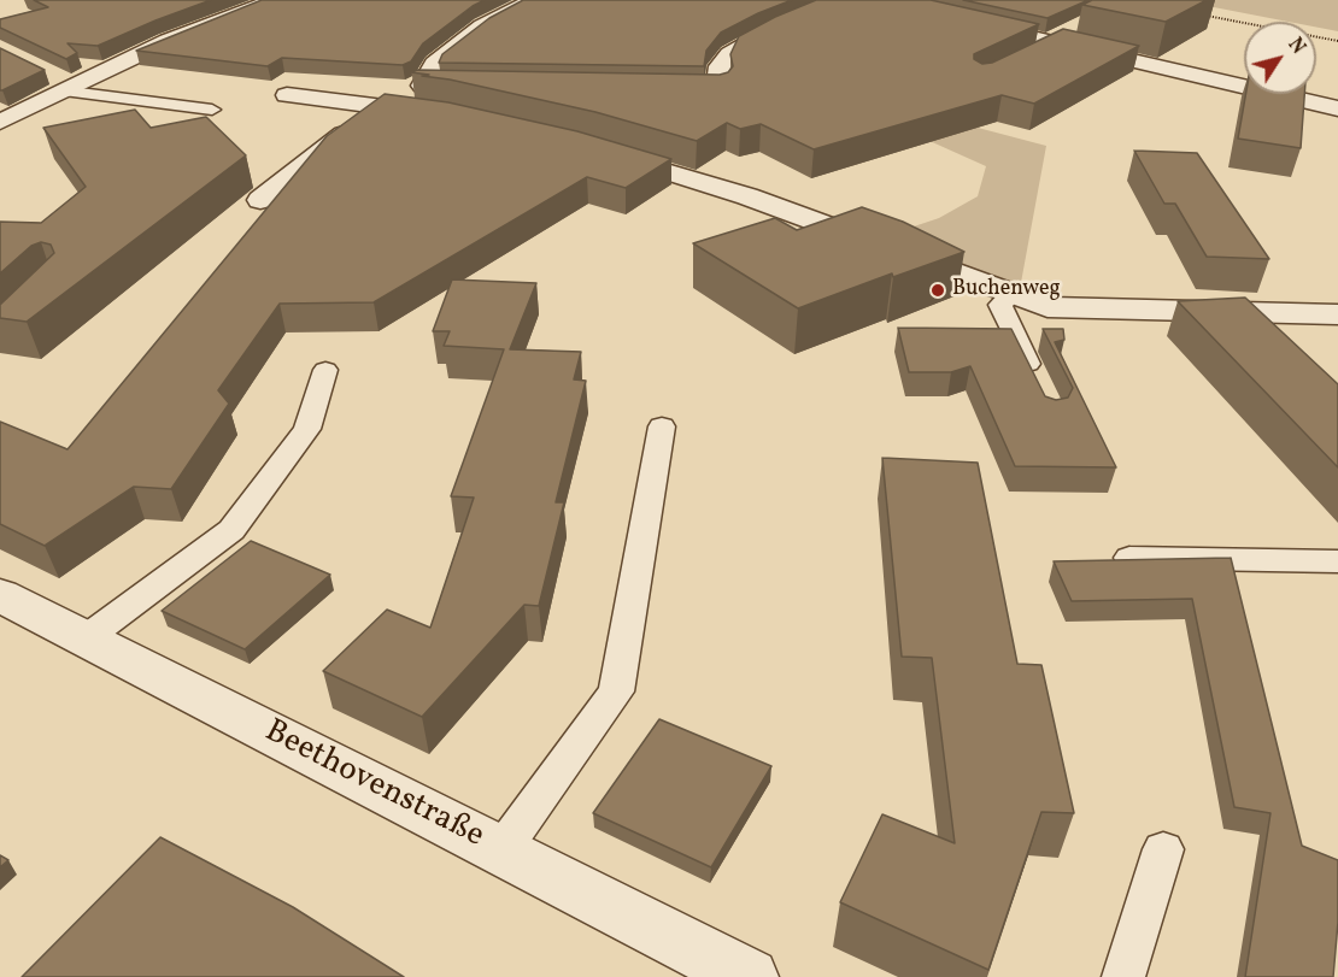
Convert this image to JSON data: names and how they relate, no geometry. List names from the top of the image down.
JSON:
{
  "streets": {
    "street": ["Beethovenstraße"]
  },
  "places": ["Buchenweg"],
  "north": "top right"
}
